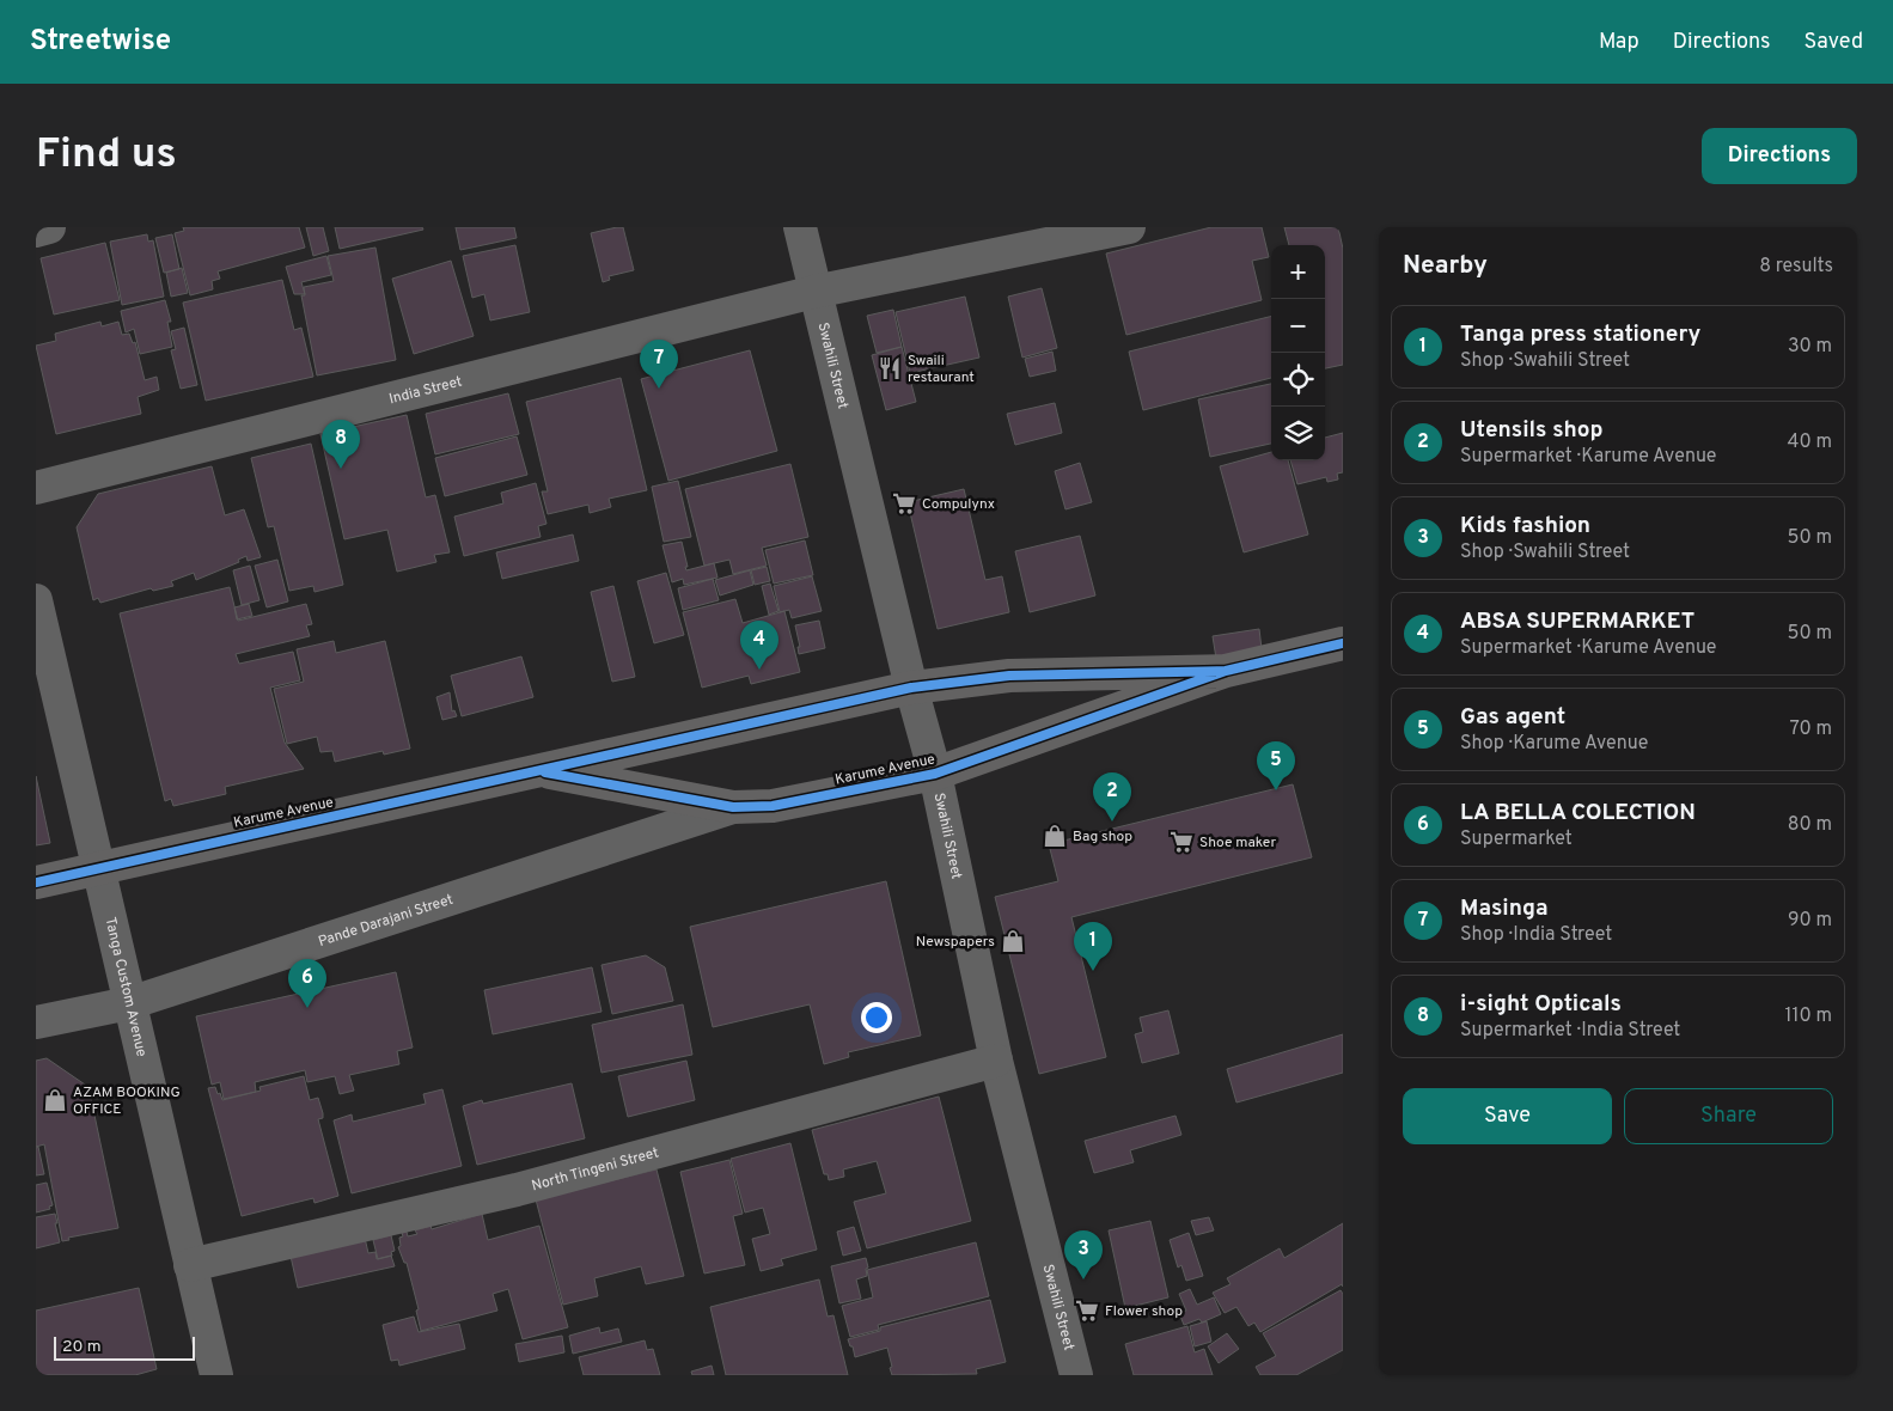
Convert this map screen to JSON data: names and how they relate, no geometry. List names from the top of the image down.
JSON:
{
  "streets": {
    "main road": ["Karume Avenue"],
    "street": [
      "Swahili Street",
      "India Street",
      "Pande Darajani Street",
      "Tanga Custom Avenue",
      "North Tingeni Street"
    ]
  },
  "crossings": [
    ["Swahili Street", "India Street"],
    ["Swahili Street", "Karume Avenue"],
    ["Swahili Street", "North Tingeni Street"],
    ["Karume Avenue", "Pande Darajani Street"],
    ["Karume Avenue", "Tanga Custom Avenue"],
    ["Pande Darajani Street", "Tanga Custom Avenue"],
    ["Tanga Custom Avenue", "North Tingeni Street"]
  ],
  "places": {
    "restaurant": ["Swaili restaurant"],
    "supermarket": ["Compulynx", "Shoe maker", "Flower shop"],
    "shop": ["Bag shop", "Newspapers", "AZAM BOOKING OFFICE"]
  },
  "scale_bar": "20 m",
  "page": {
    "header": "Streetwise",
    "nav": ["Map", "Directions", "Saved"],
    "buttons": [
      "Directions",
      ["Save", "Share"]
    ],
    "title": "Find us",
    "heading": ["Nearby", "8 results"],
    "map_buttons": ["+", "−"],
    "list": [
      {
        "mark": "1",
        "name": "Tanga press stationery",
        "note": "Shop · Swahili Street",
        "value": "30 m"
      },
      {
        "mark": "2",
        "name": "Utensils shop",
        "note": "Supermarket · Karume Avenue",
        "value": "40 m"
      },
      {
        "mark": "3",
        "name": "Kids fashion",
        "note": "Shop · Swahili Street",
        "value": "50 m"
      },
      {
        "mark": "4",
        "name": "ABSA SUPERMARKET",
        "note": "Supermarket · Karume Avenue",
        "value": "50 m"
      },
      {
        "mark": "5",
        "name": "Gas agent",
        "note": "Shop · Karume Avenue",
        "value": "70 m"
      },
      {
        "mark": "6",
        "name": "LA BELLA COLECTION",
        "note": "Supermarket",
        "value": "80 m"
      },
      {
        "mark": "7",
        "name": "Masinga",
        "note": "Shop · India Street",
        "value": "90 m"
      },
      {
        "mark": "8",
        "name": "i-sight Opticals",
        "note": "Supermarket · India Street",
        "value": "110 m"
      }
    ],
    "pins": [
      "7",
      "8",
      "4",
      "5",
      "2",
      "1",
      "6",
      "3"
    ],
    "scale": "20 m"
  }
}
